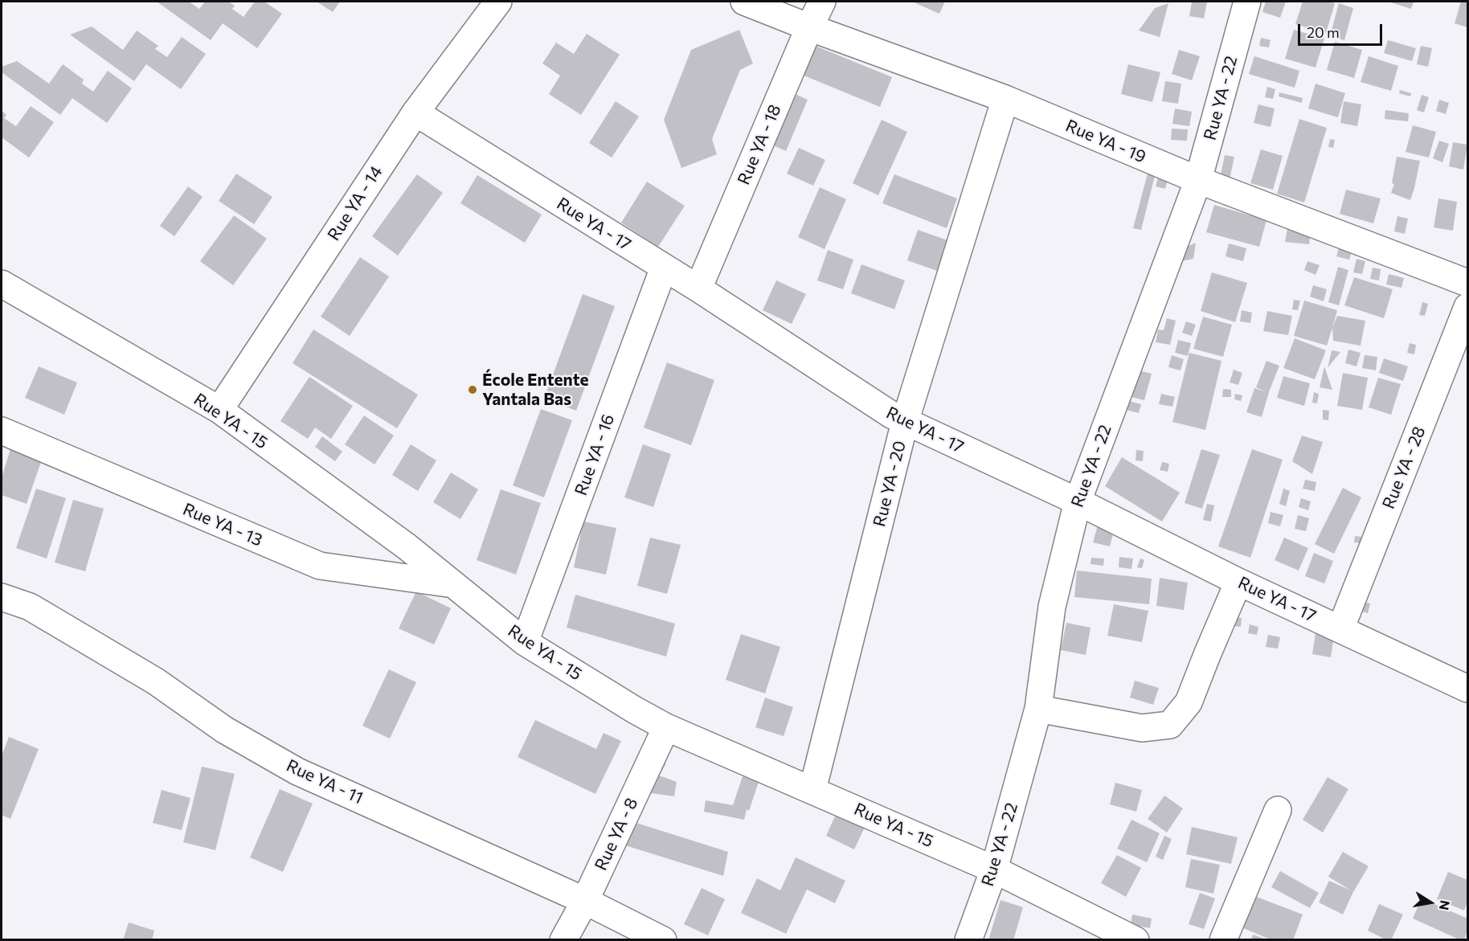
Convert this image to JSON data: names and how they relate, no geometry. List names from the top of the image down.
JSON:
{
  "streets": {
    "street": [
      "Rue YA - 22",
      "Rue YA - 19",
      "Rue YA - 18",
      "Rue YA - 14",
      "Rue YA - 17",
      "Rue YA - 15",
      "Rue YA - 16",
      "Rue YA - 28",
      "Rue YA - 20",
      "Rue YA - 13",
      "Rue YA - 11",
      "Rue YA - 8"
    ]
  },
  "crossings": [
    ["Rue YA - 22", "Rue YA - 19"],
    ["Rue YA - 22", "Rue YA - 17"],
    ["Rue YA - 22", "Rue YA - 15"],
    ["Rue YA - 19", "Rue YA - 18"],
    ["Rue YA - 19", "Rue YA - 20"],
    ["Rue YA - 18", "Rue YA - 17"],
    ["Rue YA - 14", "Rue YA - 17"],
    ["Rue YA - 14", "Rue YA - 15"],
    ["Rue YA - 17", "Rue YA - 16"],
    ["Rue YA - 17", "Rue YA - 28"],
    ["Rue YA - 17", "Rue YA - 20"],
    ["Rue YA - 15", "Rue YA - 16"],
    ["Rue YA - 15", "Rue YA - 20"],
    ["Rue YA - 15", "Rue YA - 13"],
    ["Rue YA - 15", "Rue YA - 8"],
    ["Rue YA - 11", "Rue YA - 8"]
  ],
  "places": ["École Entente Yantala Bas"],
  "scale_bar": "20 m",
  "north": "right"
}
